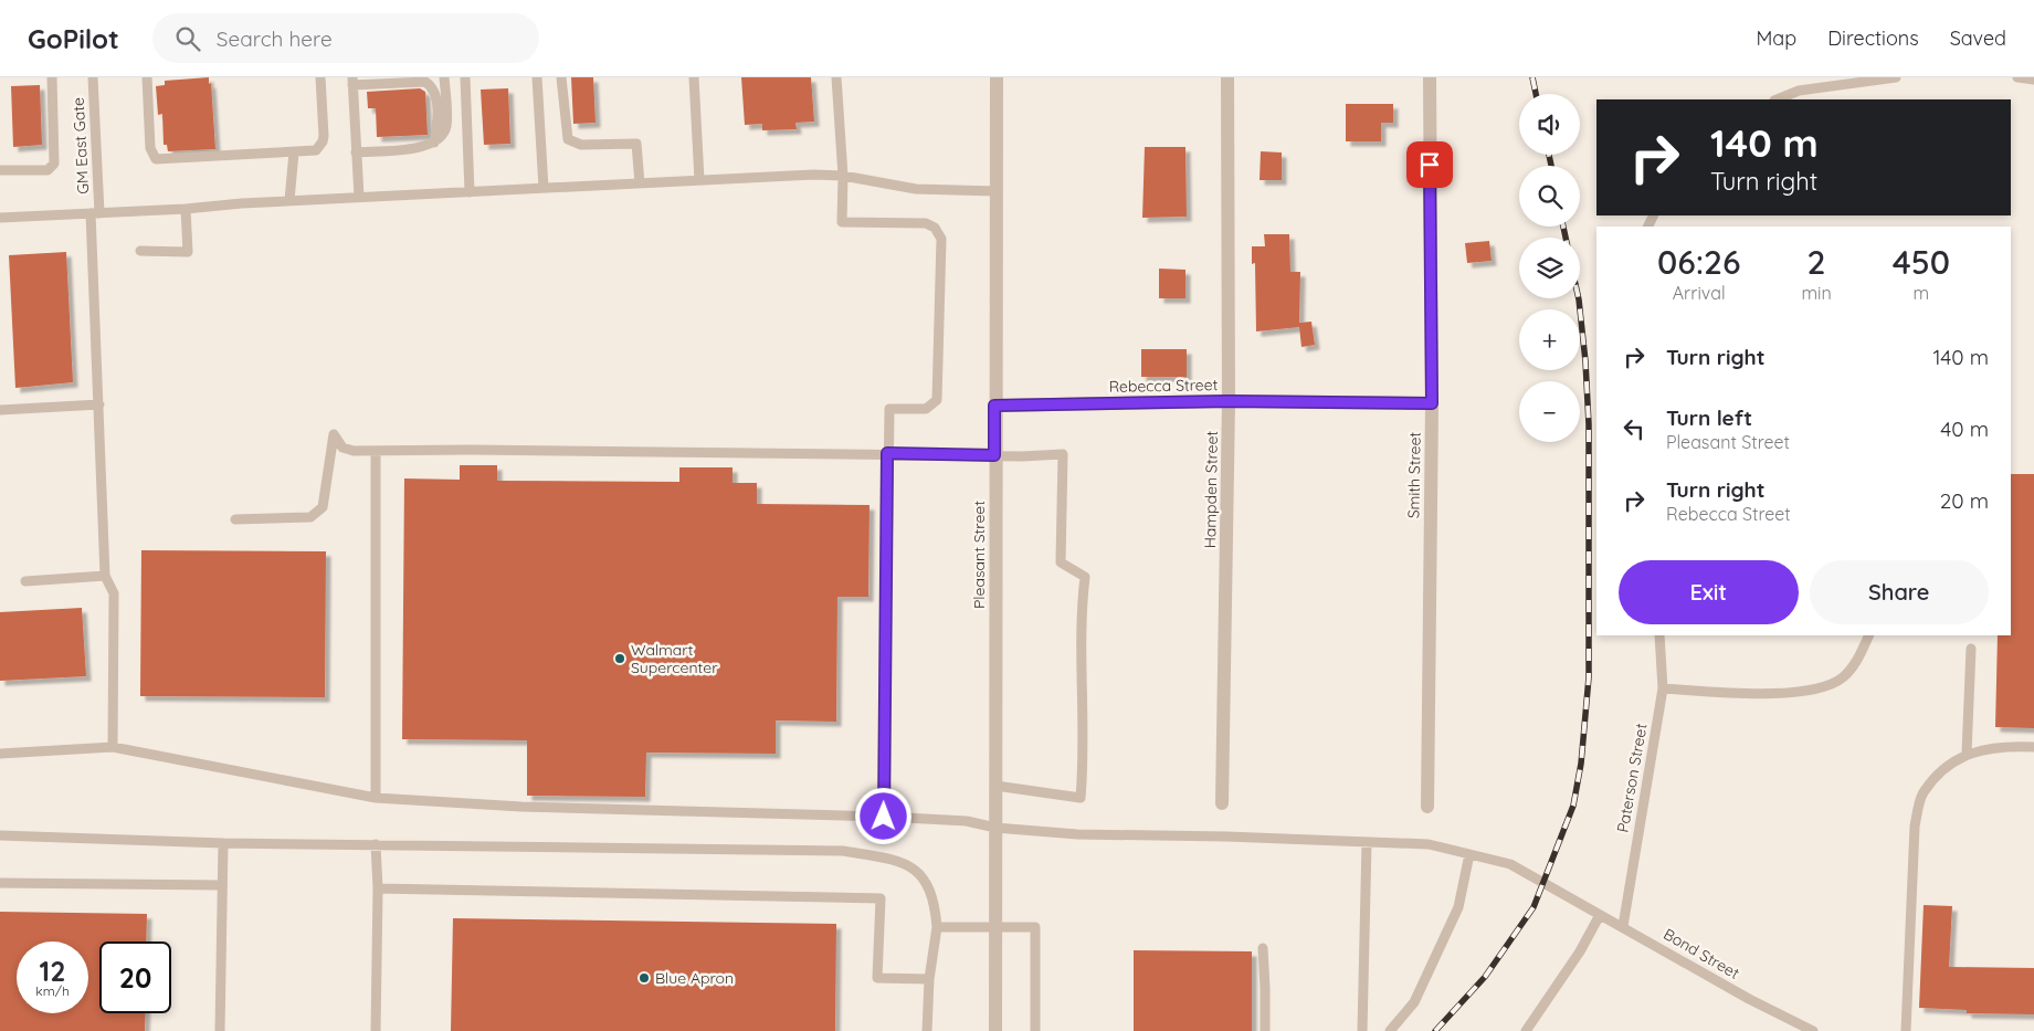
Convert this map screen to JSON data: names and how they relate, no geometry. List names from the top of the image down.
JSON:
{
  "streets": {
    "street": [
      "Rebecca Street",
      "Smith Street",
      "Hampden Street",
      "Pleasant Street"
    ],
    "lane": ["GM East Gate", "Paterson Street", "Bond Street"]
  },
  "crossings": [
    ["GM East Gate", "Bond Street"],
    ["Rebecca Street", "Smith Street"],
    ["Rebecca Street", "Hampden Street"],
    ["Rebecca Street", "Pleasant Street"],
    ["Pleasant Street", "Bond Street"],
    ["Paterson Street", "Bond Street"]
  ],
  "places": ["Walmart Supercenter", "Blue Apron"],
  "page": {
    "header": "GoPilot",
    "search": "Search here",
    "nav": ["Map", "Directions", "Saved"],
    "map_buttons": ["+", "−"],
    "turn": ["140 m", "Turn right"],
    "eta": [
      "06:26",
      "Arrival",
      "2",
      "min",
      "450",
      "m"
    ],
    "list": [
      {
        "name": "Turn right",
        "value": "140 m"
      },
      {
        "name": "Turn left",
        "note": "Pleasant Street",
        "value": "40 m"
      },
      {
        "name": "Turn right",
        "note": "Rebecca Street",
        "value": "20 m"
      }
    ],
    "buttons": ["Exit", "Share"],
    "speed": "12 km/h",
    "limit": "20"
  }
}
